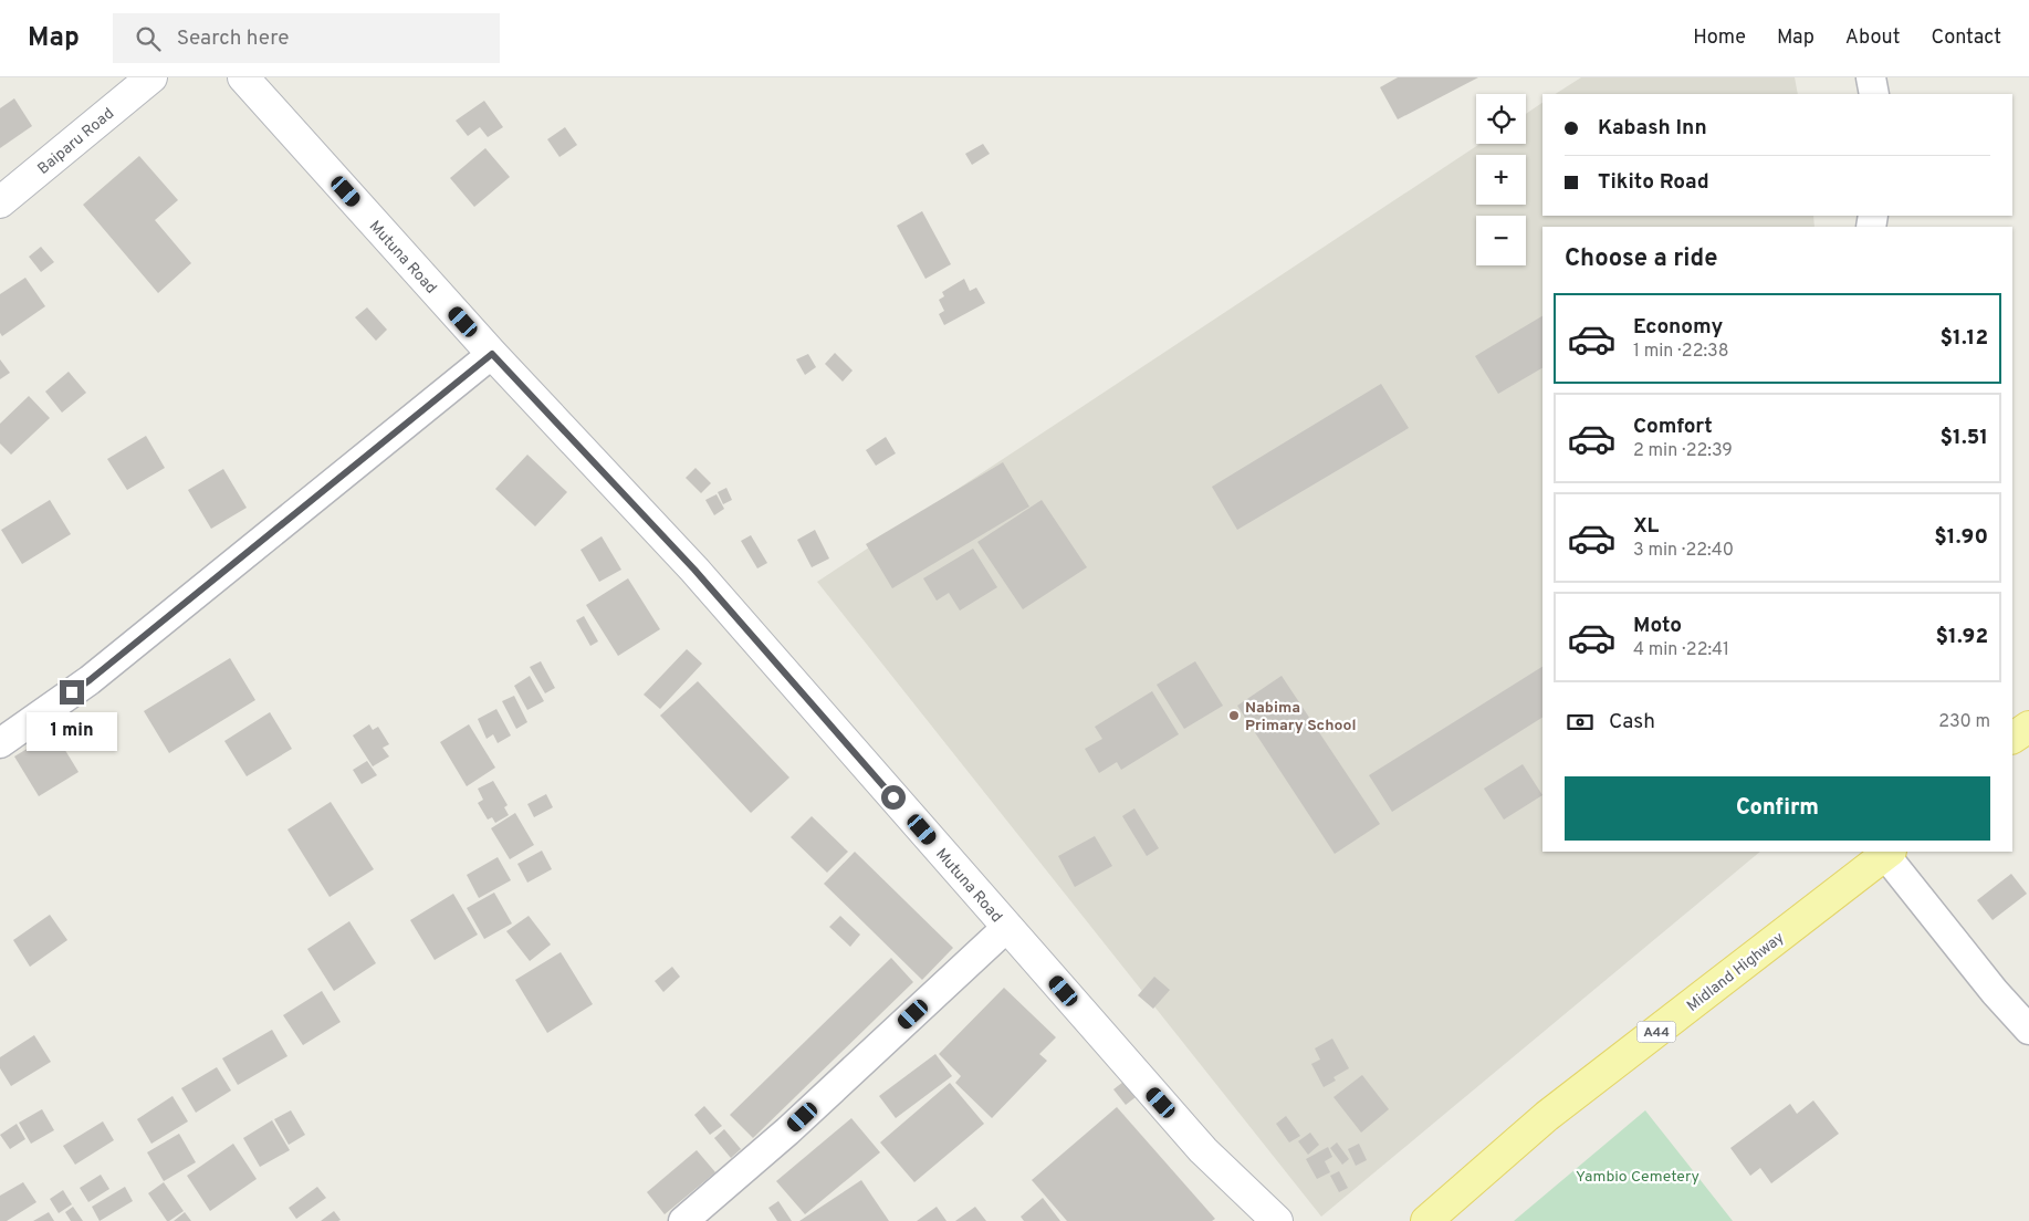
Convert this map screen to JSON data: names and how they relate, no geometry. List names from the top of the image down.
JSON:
{
  "streets": {
    "main road": ["Midland Highway", "A44"],
    "street": ["Baiparu Road", "Mutuna Road"]
  },
  "parks": ["Yambio Cemetery"],
  "places": ["Nabima Primary School"],
  "page": {
    "header": "Map",
    "search": "Search here",
    "nav": [
      "Home",
      "Map",
      "About",
      "Contact"
    ],
    "map_buttons": ["+", "−"],
    "banner": ["Kabash Inn", "Tikito Road"],
    "heading": "Choose a ride",
    "list": [
      {
        "name": "Economy",
        "note": "1 min · 22:38",
        "value": "$1.12"
      },
      {
        "name": "Comfort",
        "note": "2 min · 22:39",
        "value": "$1.51"
      },
      {
        "name": "XL",
        "note": "3 min · 22:40",
        "value": "$1.90"
      },
      {
        "name": "Moto",
        "note": "4 min · 22:41",
        "value": "$1.92"
      }
    ],
    "pay": ["Cash", "230 m"],
    "bubble": "1 min",
    "buttons": "Confirm"
  }
}
